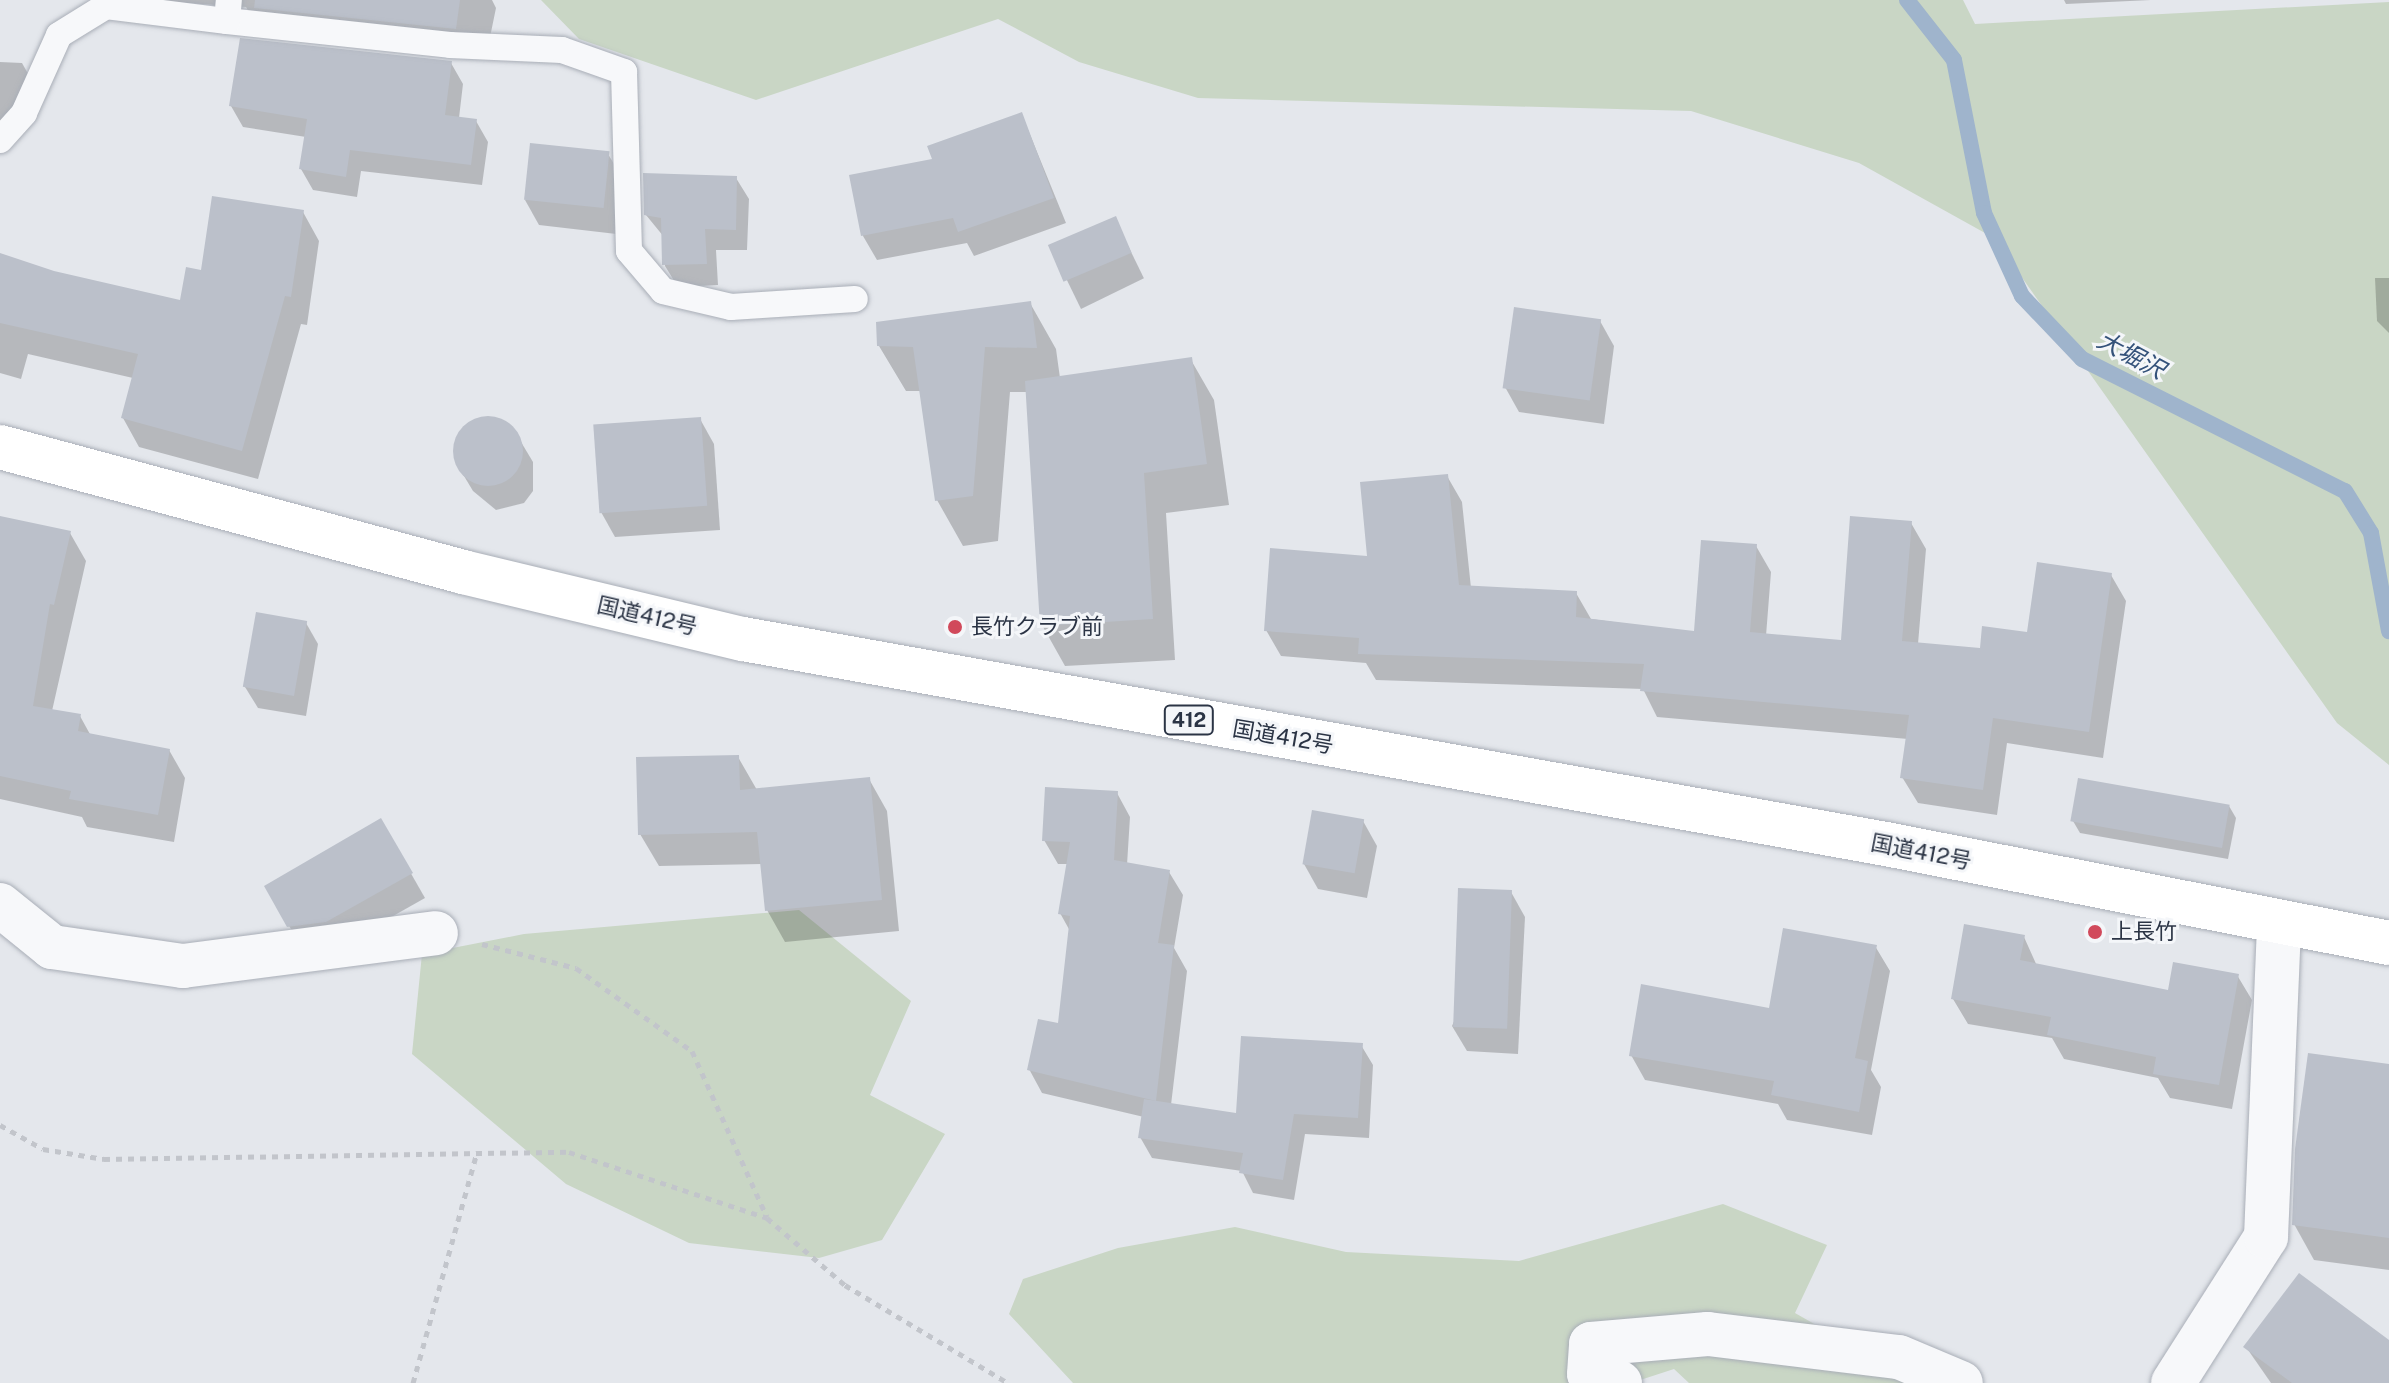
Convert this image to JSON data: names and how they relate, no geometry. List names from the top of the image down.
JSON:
{
  "streets": {
    "highway": ["国道412号", "412"]
  },
  "water": ["大堀沢"],
  "places": ["長竹クラブ前", "上長竹"]
}
